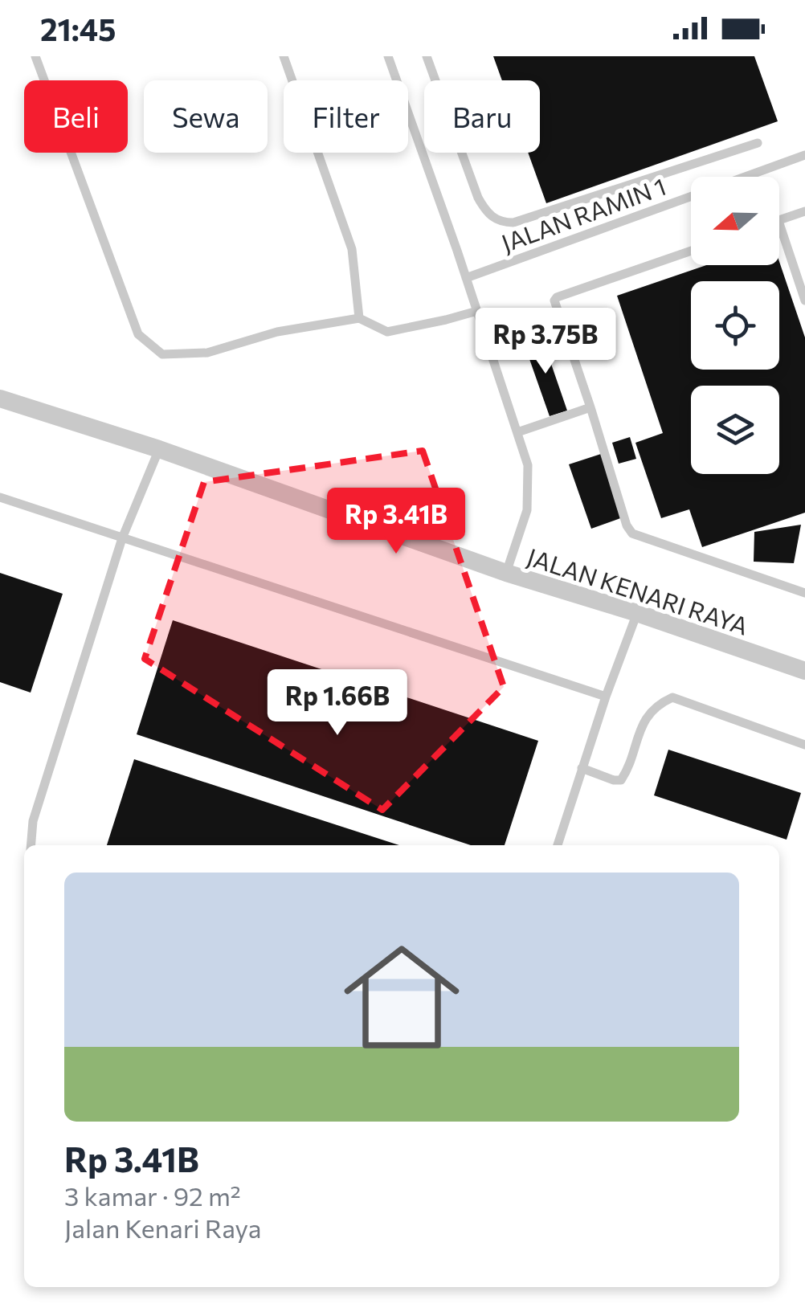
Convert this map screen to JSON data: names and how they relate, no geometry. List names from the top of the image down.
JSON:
{
  "streets": {
    "street": ["JALAN KENARI RAYA"],
    "lane": ["JALAN RAMIN 1"]
  },
  "north": "left",
  "page": {
    "status": "21:45",
    "chip": [
      "Beli",
      "Sewa",
      "Filter",
      "Baru"
    ],
    "price": ["Rp 3.75B", "Rp 3.41B", "Rp 1.66B"],
    "list": [
      {
        "name": "Rp 3.41B",
        "note": "3 kamar · 92 m² · Jalan Kenari Raya"
      }
    ]
  }
}
